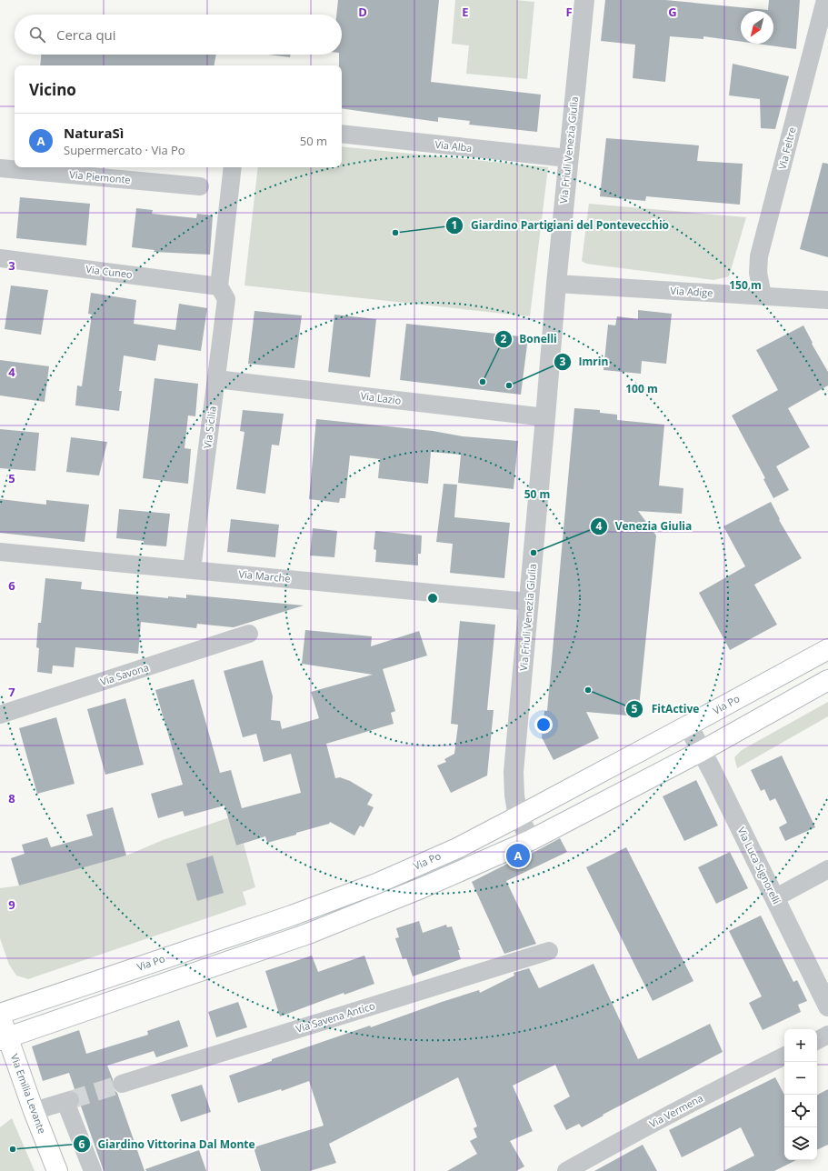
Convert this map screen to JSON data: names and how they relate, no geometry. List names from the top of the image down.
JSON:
{
  "streets": {
    "main road": ["Via Po", "Via Emilia Levante"],
    "street": [
      "Via Alba",
      "Via Feltre",
      "Via Friuli Venezia Giulia",
      "Via Piemonte",
      "Via Cuneo",
      "Via Adige",
      "Via Lazio",
      "Via Sicilia",
      "Via Marche",
      "Via Savona",
      "Via Luca Signorelli",
      "Via Savena Antico",
      "Via Vermena"
    ]
  },
  "crossings": [
    ["Via Alba", "Via Friuli Venezia Giulia"],
    ["Via Feltre", "Via Adige"],
    ["Via Friuli Venezia Giulia", "Via Adige"],
    ["Via Friuli Venezia Giulia", "Via Lazio"],
    ["Via Friuli Venezia Giulia", "Via Marche"],
    ["Via Friuli Venezia Giulia", "Via Po"],
    ["Via Cuneo", "Via Sicilia"],
    ["Via Lazio", "Via Sicilia"],
    ["Via Sicilia", "Via Marche"],
    ["Via Po", "Via Luca Signorelli"],
    ["Via Po", "Via Emilia Levante"]
  ],
  "places": [
    "Giardino Partigiani del Pontevecchio",
    "Bonelli",
    "Imrin",
    "Venezia Giulia",
    "FitActive",
    "Giardino Vittorina Dal Monte"
  ],
  "north": "bottom left",
  "page": {
    "search": "Cerca qui",
    "heading": "Vicino",
    "list": [
      {
        "mark": "A",
        "name": "NaturaSì",
        "note": "Supermercato · Via Po",
        "value": "50 m"
      }
    ],
    "pins": "A",
    "map_buttons": ["+", "−"]
  },
  "grid": {
    "columns": [
      "D",
      "E",
      "F",
      "G"
    ],
    "rows": [
      "3",
      "4",
      "5",
      "6",
      "7",
      "8",
      "9"
    ]
  },
  "rings": ["150 m", "100 m", "50 m"]
}
